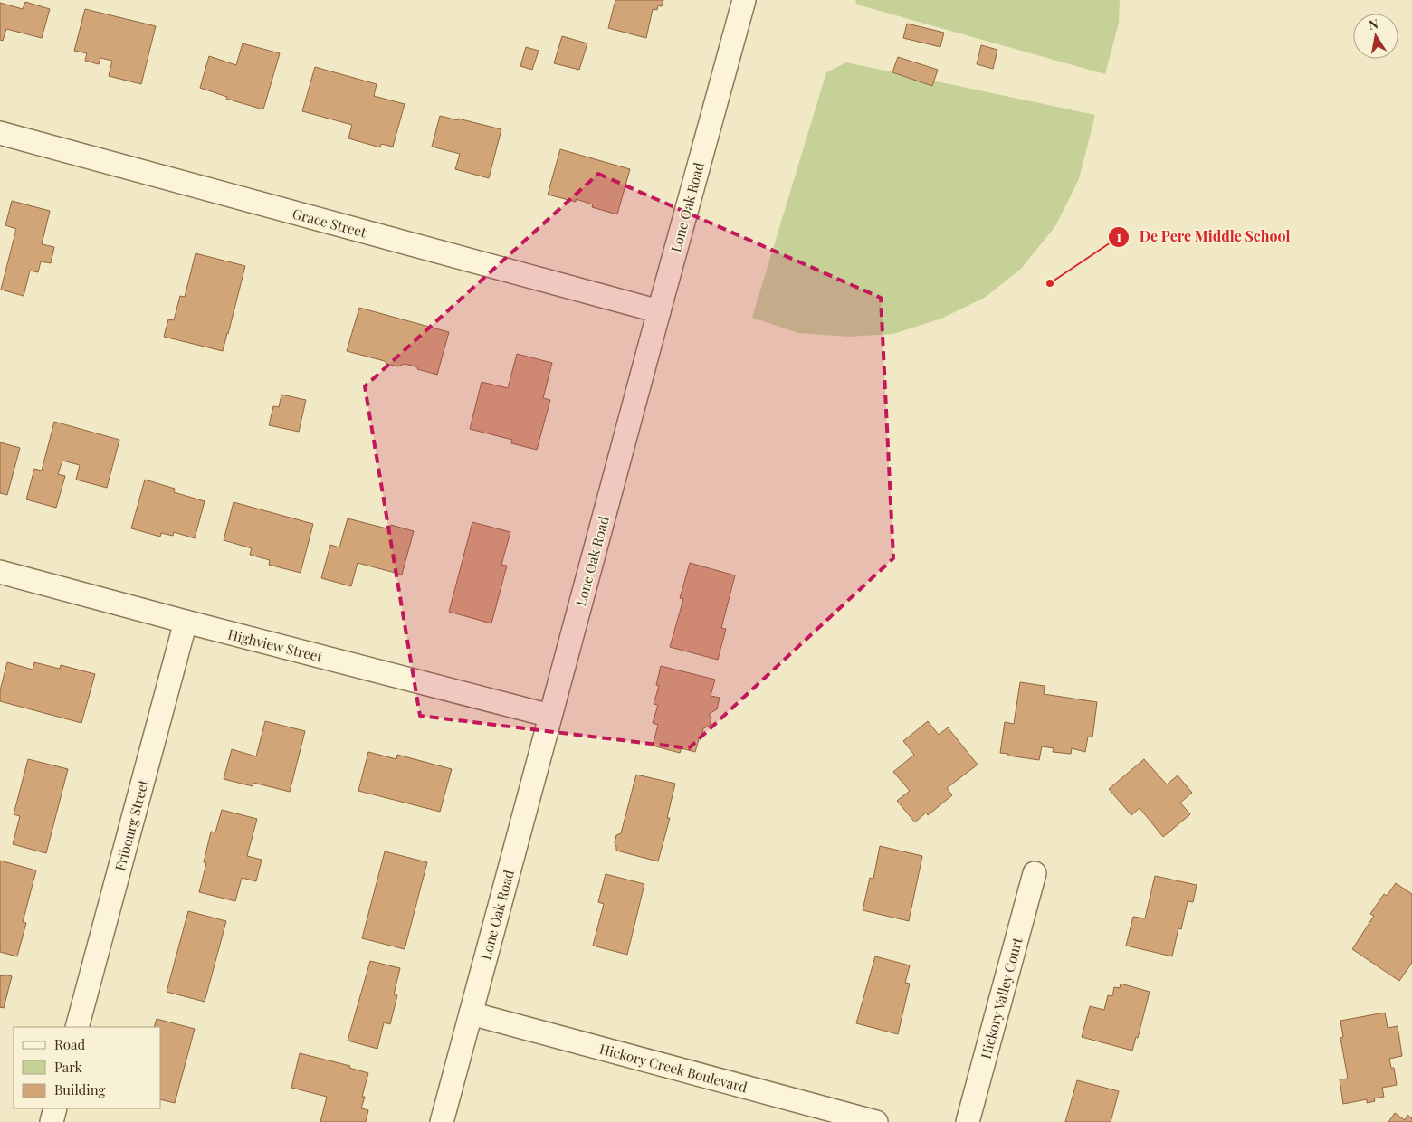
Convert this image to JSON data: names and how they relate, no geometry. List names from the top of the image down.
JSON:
{
  "streets": {
    "street": [
      "Lone Oak Road",
      "Grace Street",
      "Highview Street",
      "Fribourg Street",
      "Hickory Valley Court",
      "Hickory Creek Boulevard"
    ]
  },
  "crossings": [
    ["Lone Oak Road", "Grace Street"],
    ["Lone Oak Road", "Highview Street"],
    ["Lone Oak Road", "Hickory Creek Boulevard"],
    ["Highview Street", "Fribourg Street"]
  ],
  "places": ["De Pere Middle School"],
  "legend": ["Road", "Park", "Building"],
  "north": "top"
}
